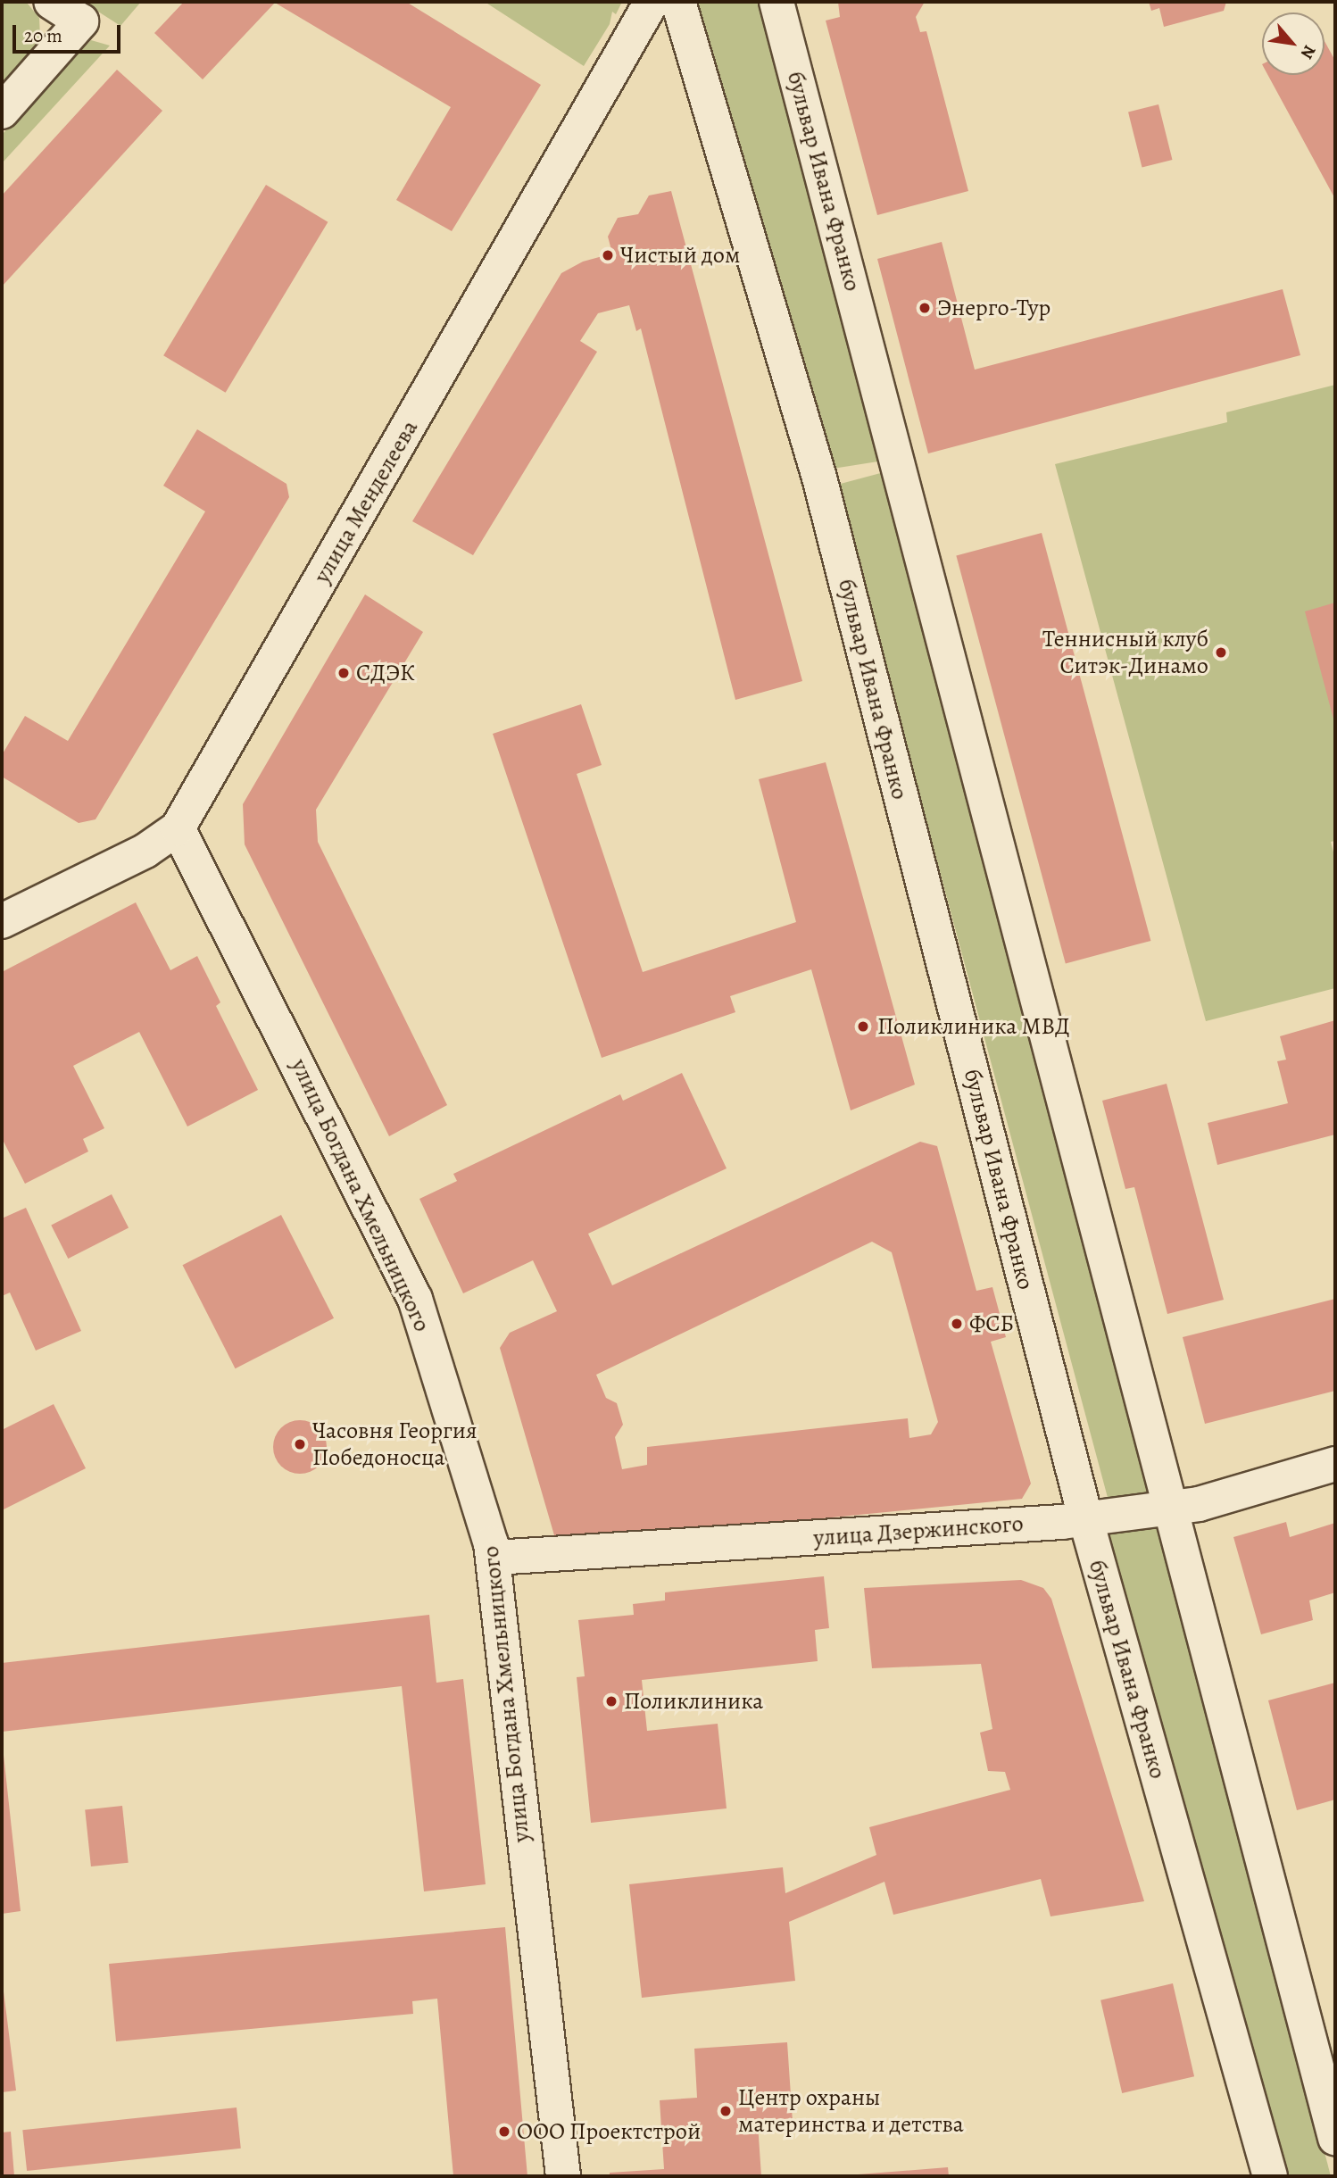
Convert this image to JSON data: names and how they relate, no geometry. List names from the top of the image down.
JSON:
{
  "streets": {
    "street": [
      "бульвар Ивана Франко",
      "улица Менделеева",
      "улица Богдана Хмельницкого",
      "улица Дзержинского"
    ]
  },
  "crossings": [
    ["бульвар Ивана Франко", "улица Дзержинского"],
    ["улица Менделеева", "улица Богдана Хмельницкого"],
    ["улица Богдана Хмельницкого", "улица Дзержинского"]
  ],
  "places": [
    "Чистый дом",
    "Энерго-Тур",
    "Теннисный клуб Ситэк-Динамо",
    "СДЭК",
    "Поликлиника МВД",
    "ФСБ",
    "Часовня Георгия Победоносца",
    "Поликлиника",
    "Центр охраны материнства и детства",
    "ООО Проектстрой"
  ],
  "scale_bar": "20 m",
  "north": "bottom right"
}
